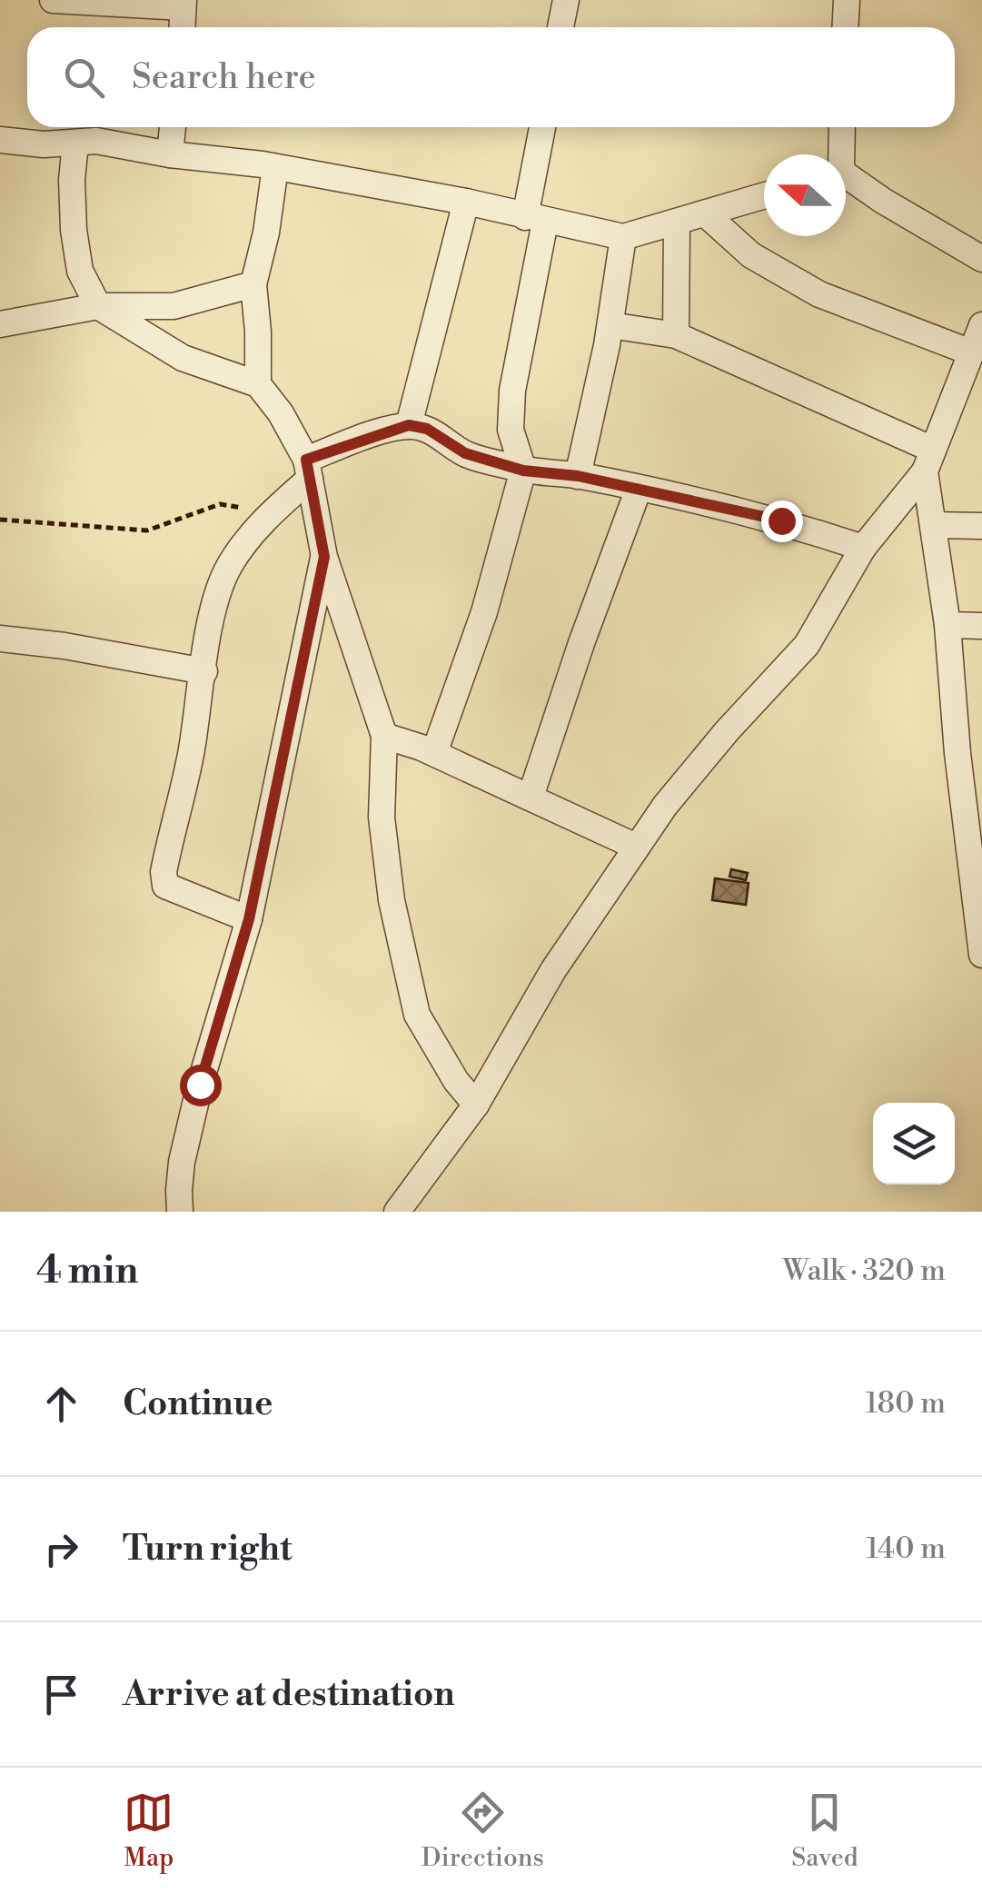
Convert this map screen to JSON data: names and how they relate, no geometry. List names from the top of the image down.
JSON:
{
  "north": "left",
  "page": {
    "search": "Search here",
    "heading": ["4 min", "Walk · 320 m"],
    "list": [
      ["Continue", "180 m"],
      ["Turn right", "140 m"],
      "Arrive at destination"
    ],
    "nav": ["Map", "Directions", "Saved"]
  }
}
